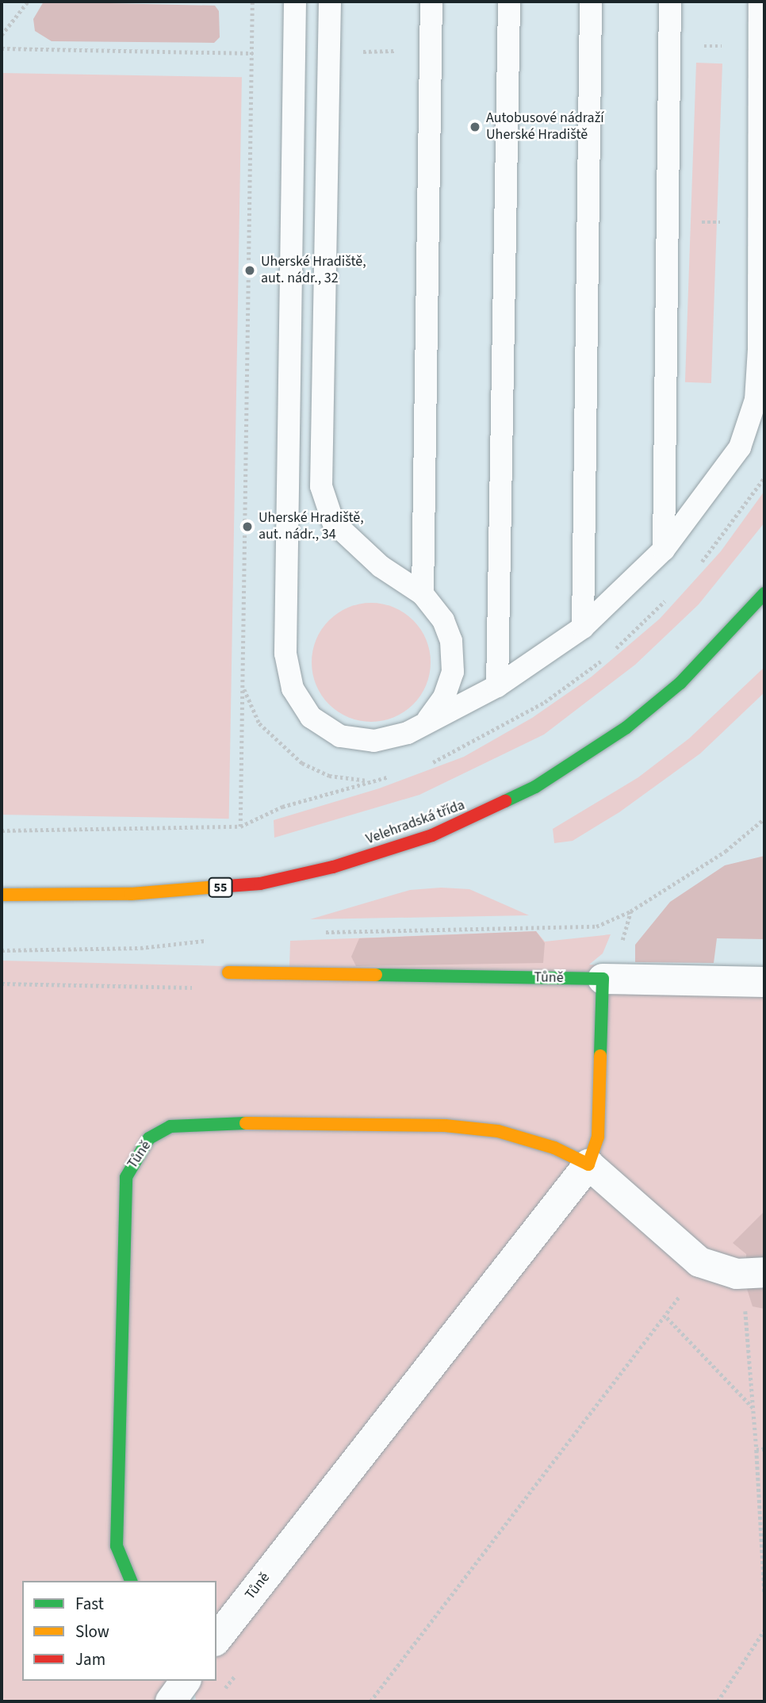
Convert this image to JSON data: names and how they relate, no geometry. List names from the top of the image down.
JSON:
{
  "streets": {
    "street": ["Velehradská třída", "55", "Tůně"]
  },
  "places": ["Autobusové nádraží Uherské Hradiště", "Uherské Hradiště, aut. nádr., 32", "Uherské Hradiště, aut. nádr., 34"],
  "legend": ["Fast", "Slow", "Jam"]
}
